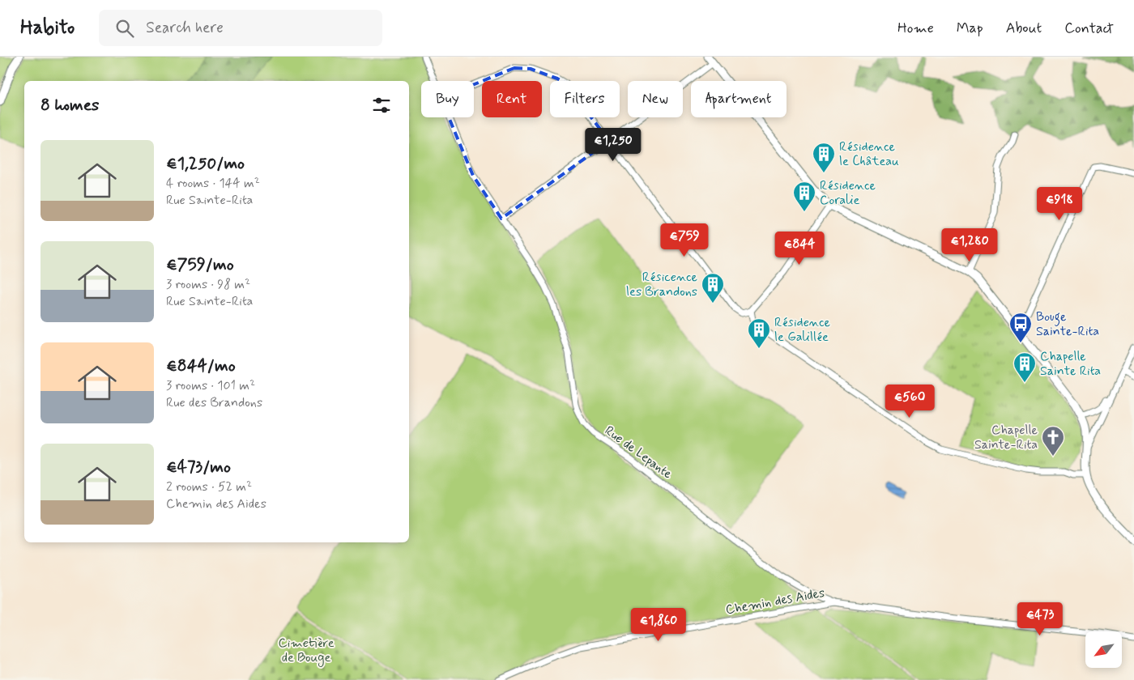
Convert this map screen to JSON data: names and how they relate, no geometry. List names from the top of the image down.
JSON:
{
  "streets": {
    "street": ["Rue de Lepante", "Chemin des Aides"]
  },
  "crossings": [
    ["Rue de Lepante", "Chemin des Aides"]
  ],
  "parks": ["Cimetière de Bouge"],
  "places": {
    "building": [
      "Résidence le Château",
      "Résidence Coralie",
      "Résicence les Brandons",
      "Résidence le Galillée",
      "Chapelle Sainte Rita"
    ],
    "bus stop": ["Bouge Sainte-Rita"],
    "church": ["Chapelle Sainte-Rita"]
  },
  "north": "bottom left",
  "page": {
    "header": "Habito",
    "search": "Search here",
    "nav": [
      "Home",
      "Map",
      "About",
      "Contact"
    ],
    "chip": [
      "Buy",
      "Rent",
      "Filters",
      "New",
      "Apartment"
    ],
    "heading": "8 homes",
    "price": [
      "€1,250",
      "€918",
      "€759",
      "€1,280",
      "€844",
      "€560",
      "€473",
      "€1,860"
    ],
    "list": [
      {
        "name": "€1,250/mo",
        "note": "4 rooms · 144 m² · Rue Sainte-Rita"
      },
      {
        "name": "€759/mo",
        "note": "3 rooms · 98 m² · Rue Sainte-Rita"
      },
      {
        "name": "€844/mo",
        "note": "3 rooms · 101 m² · Rue des Brandons"
      },
      {
        "name": "€473/mo",
        "note": "2 rooms · 52 m² · Chemin des Aides"
      }
    ]
  }
}
